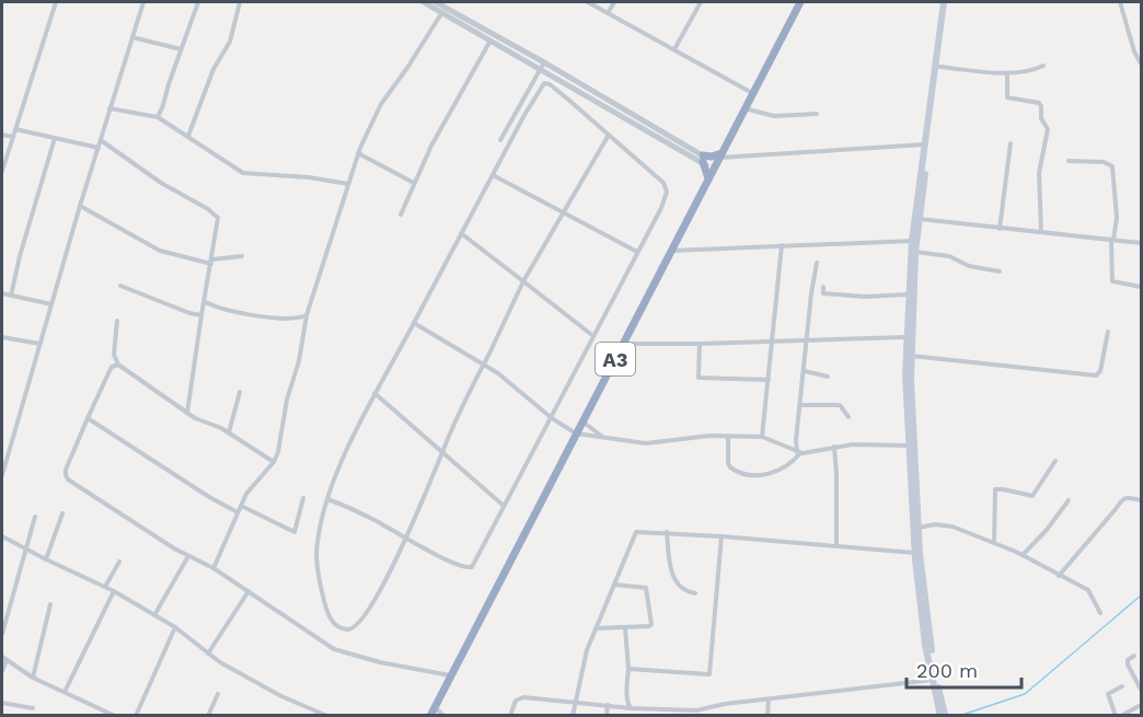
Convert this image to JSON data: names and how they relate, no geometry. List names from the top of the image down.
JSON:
{
  "streets": {
    "highway": ["A3"]
  },
  "scale_bar": "200 m"
}
